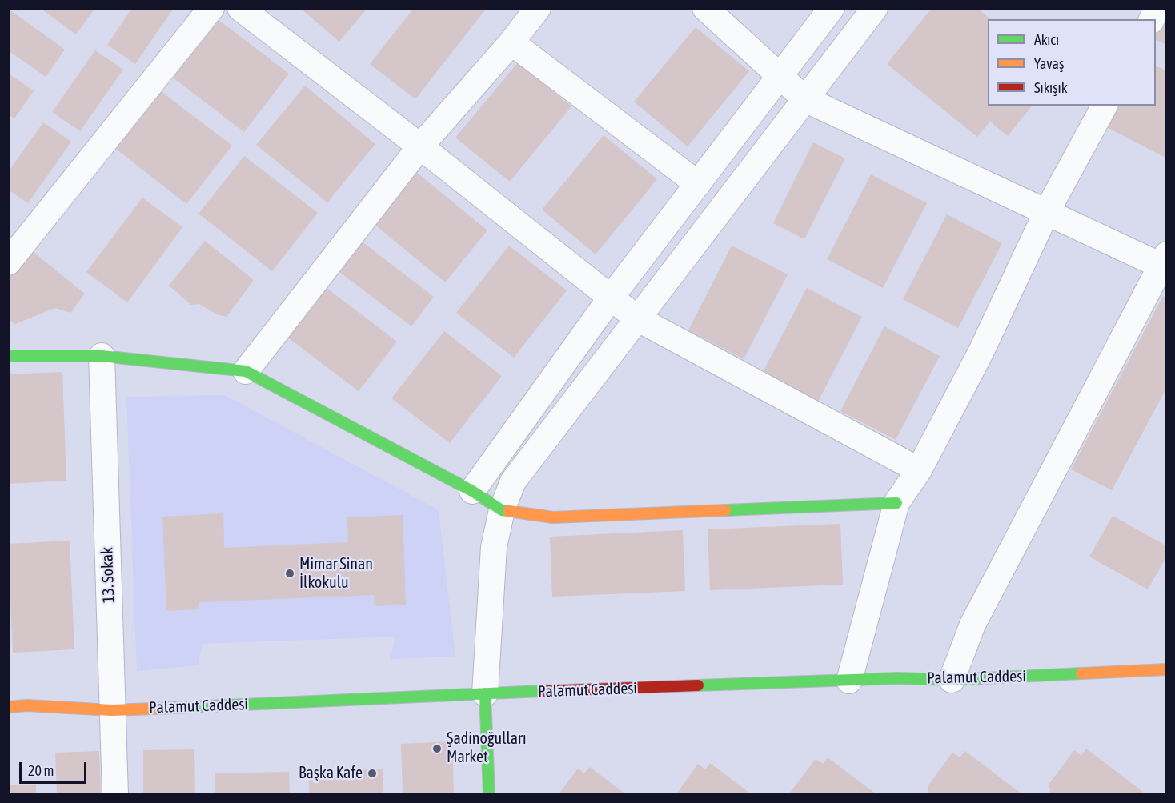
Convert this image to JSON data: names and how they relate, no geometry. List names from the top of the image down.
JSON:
{
  "streets": {
    "street": ["13. Sokak", "Palamut Caddesi"]
  },
  "crossings": [
    ["13. Sokak", "Palamut Caddesi"]
  ],
  "places": ["Mimar Sinan İlkokulu", "Şadinoğulları Market", "Başka Kafe"],
  "legend": ["Akıcı", "Yavaş", "Sıkışık"],
  "scale_bar": "20 m"
}
